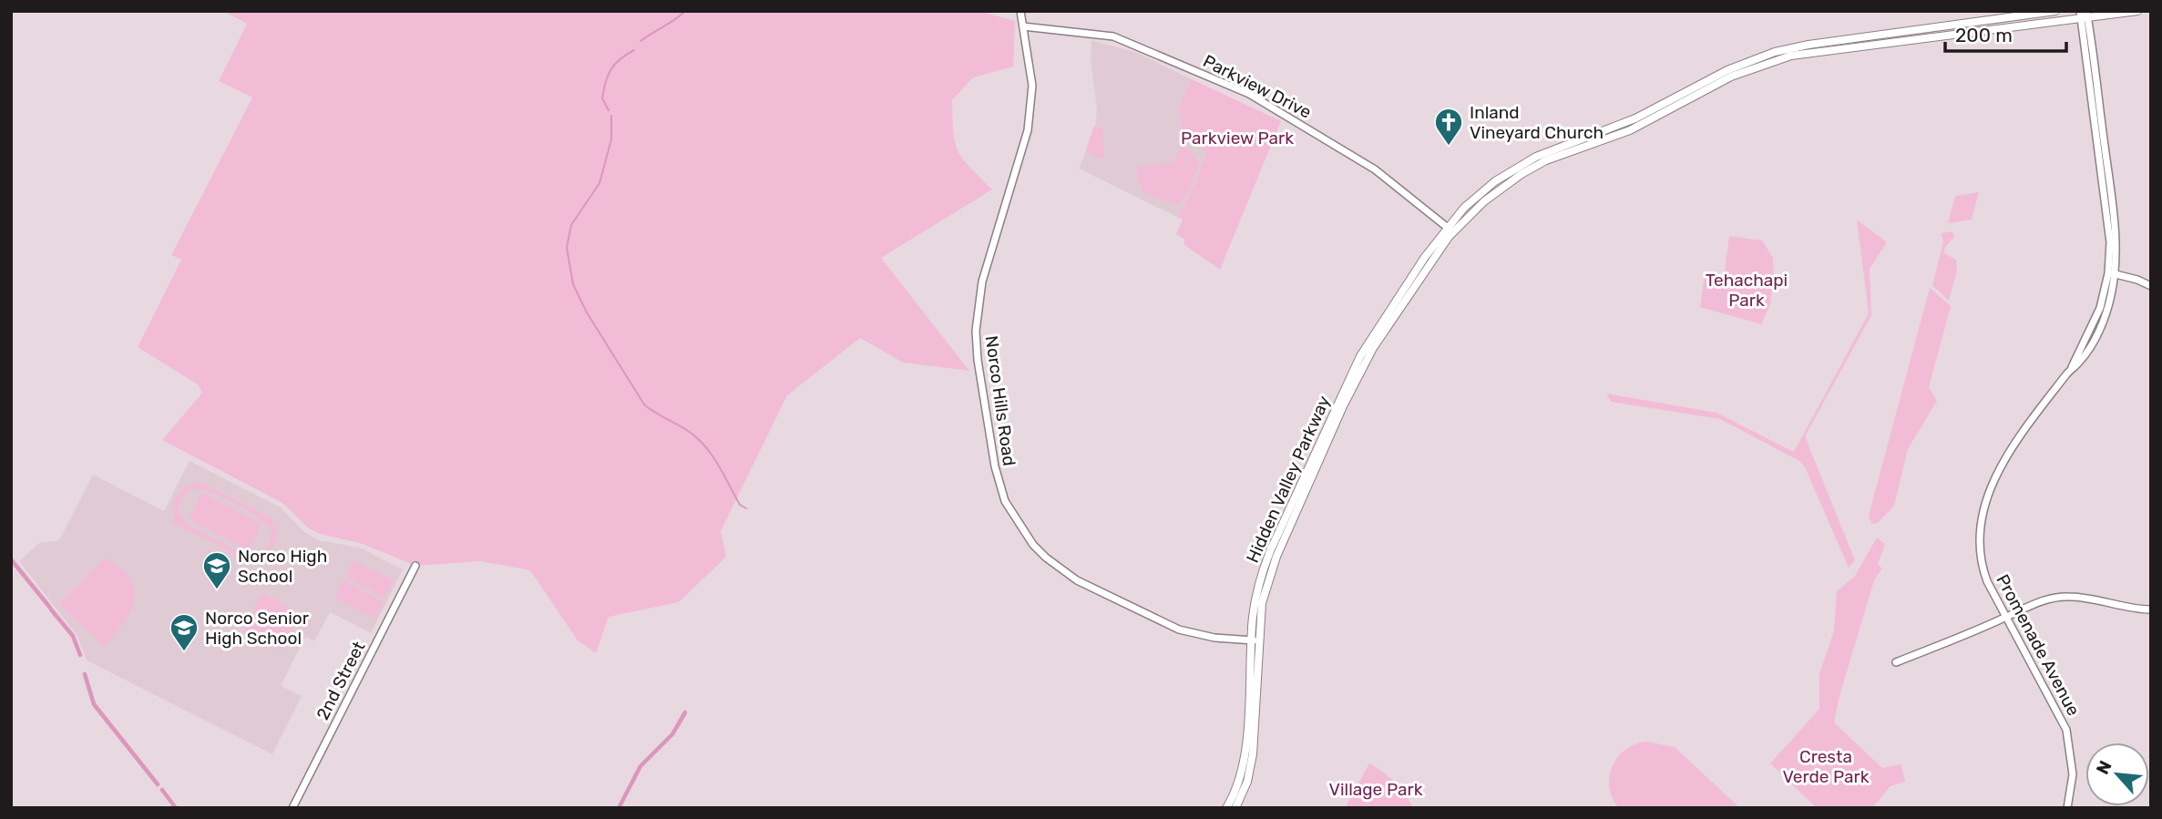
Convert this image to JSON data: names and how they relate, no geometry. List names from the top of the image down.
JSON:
{
  "streets": {
    "main road": ["Hidden Valley Parkway"],
    "street": [
      "Parkview Drive",
      "Norco Hills Road",
      "Promenade Avenue",
      "2nd Street"
    ]
  },
  "crossings": [
    ["Parkview Drive", "Norco Hills Road"],
    ["Parkview Drive", "Hidden Valley Parkway"],
    ["Norco Hills Road", "Hidden Valley Parkway"]
  ],
  "parks": [
    "Parkview Park",
    "Tehachapi Park",
    "Cresta Verde Park",
    "Village Park"
  ],
  "places": {
    "church": ["Inland Vineyard Church"],
    "school or university": ["Norco High School", "Norco Senior High School"]
  },
  "scale_bar": "200 m",
  "north": "top left"
}
